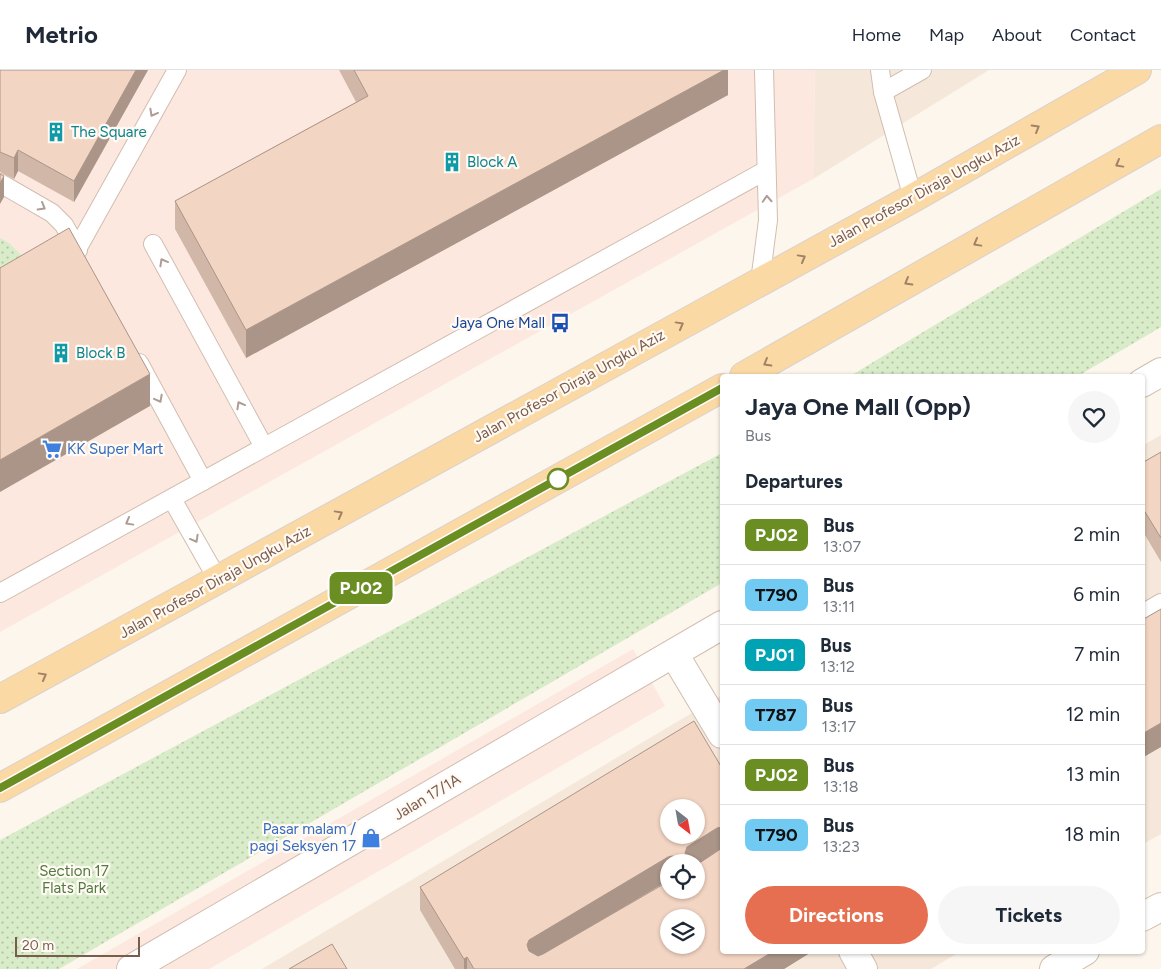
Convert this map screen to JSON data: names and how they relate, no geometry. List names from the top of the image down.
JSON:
{
  "streets": {
    "main road": ["Jalan Profesor Diraja Ungku Aziz"],
    "street": ["Jalan 17/1A"]
  },
  "parks": ["Section 17 Flats Park"],
  "places": {
    "building": ["The Square", "Block A", "Block B"],
    "bus stop": ["Jaya One Mall"],
    "supermarket": ["KK Super Mart"],
    "shop": ["Pasar malam / pagi Seksyen 17"]
  },
  "lines": ["bus line PJ02"],
  "scale_bar": "20 m",
  "north": "bottom right",
  "page": {
    "header": "Metrio",
    "nav": [
      "Home",
      "Map",
      "About",
      "Contact"
    ],
    "on_map": "PJ02",
    "heading": [
      ["Jaya One Mall (Opp)", "Bus"],
      "Departures"
    ],
    "list": [
      {
        "mark": "PJ02",
        "name": "Bus",
        "note": "13:07",
        "value": "2 min"
      },
      {
        "mark": "T790",
        "name": "Bus",
        "note": "13:11",
        "value": "6 min"
      },
      {
        "mark": "PJ01",
        "name": "Bus",
        "note": "13:12",
        "value": "7 min"
      },
      {
        "mark": "T787",
        "name": "Bus",
        "note": "13:17",
        "value": "12 min"
      },
      {
        "mark": "PJ02",
        "name": "Bus",
        "note": "13:18",
        "value": "13 min"
      },
      {
        "mark": "T790",
        "name": "Bus",
        "note": "13:23",
        "value": "18 min"
      }
    ],
    "buttons": ["Directions", "Tickets"],
    "scale": "20 m"
  }
}
